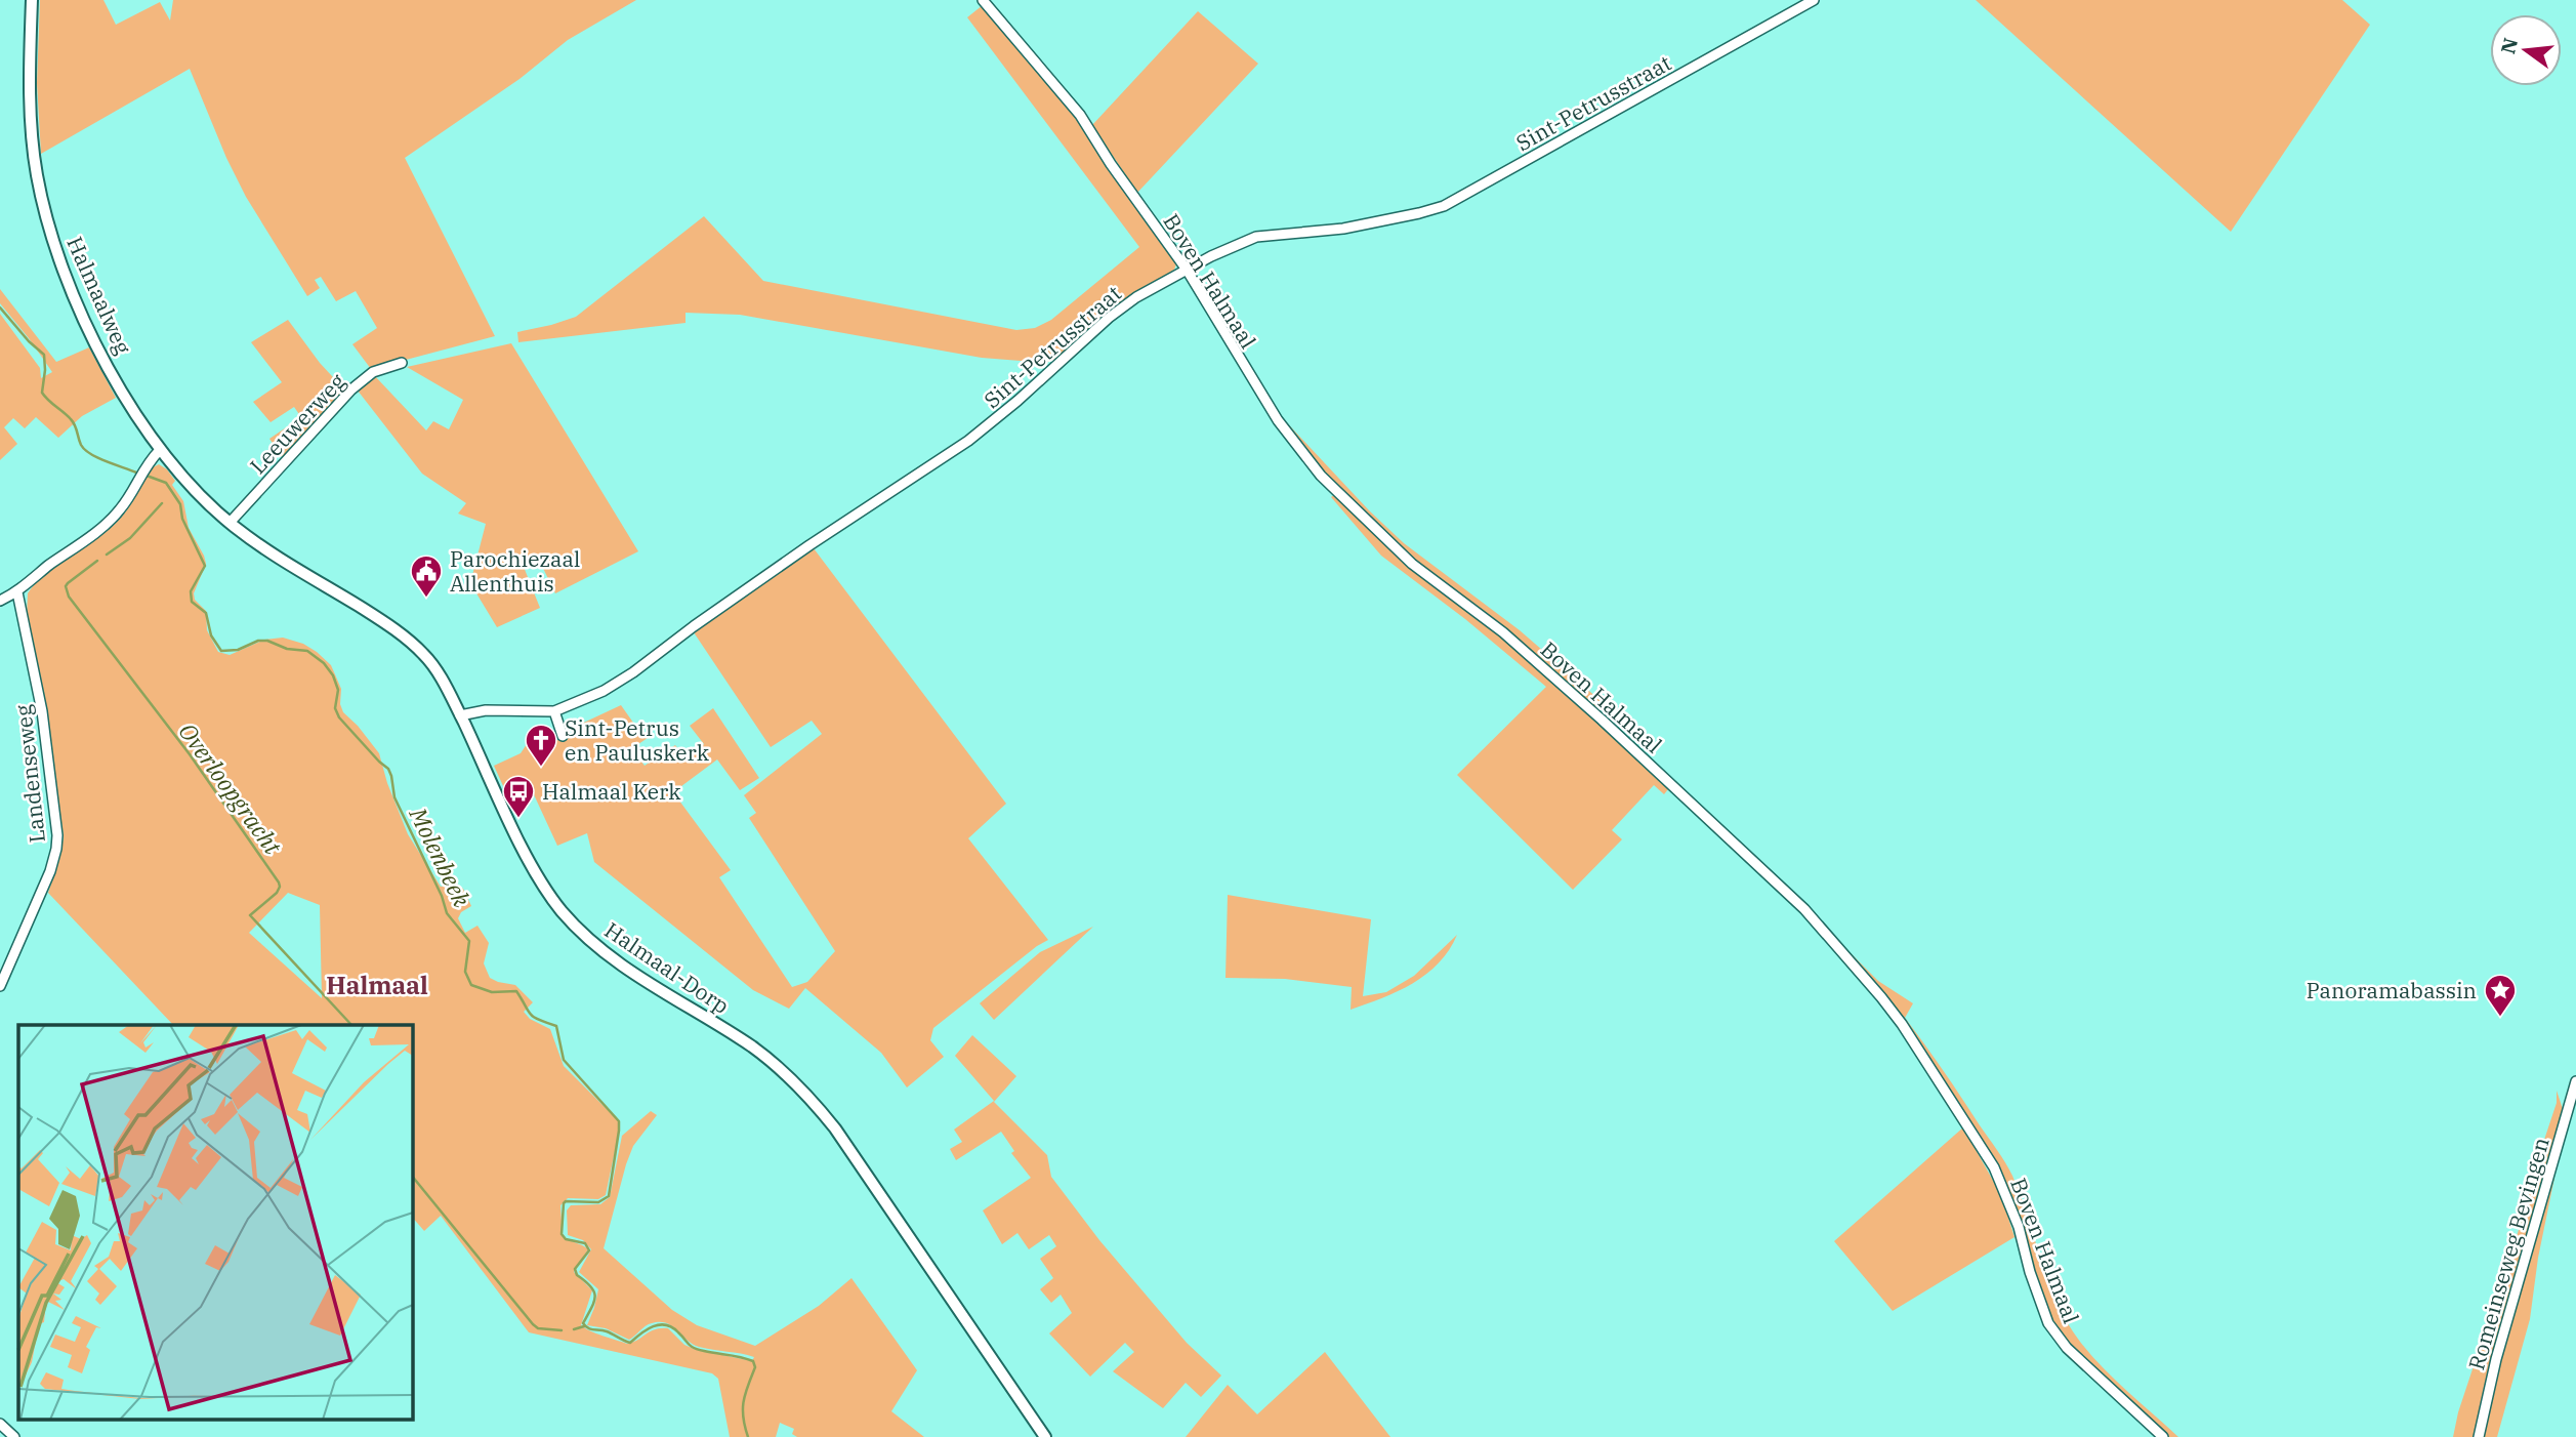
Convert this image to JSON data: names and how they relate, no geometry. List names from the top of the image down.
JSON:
{
  "streets": {
    "street": [
      "Sint-Petrusstraat",
      "Boven Halmaal",
      "Halmaalweg",
      "Leeuwerweg",
      "Landenseweg",
      "Halmaal-Dorp",
      "Romeinseweg Bevingen"
    ]
  },
  "crossings": [
    ["Sint-Petrusstraat", "Boven Halmaal"],
    ["Sint-Petrusstraat", "Halmaal-Dorp"],
    ["Halmaalweg", "Leeuwerweg"],
    ["Halmaalweg", "Halmaal-Dorp"],
    ["Leeuwerweg", "Halmaal-Dorp"]
  ],
  "districts": ["Halmaal"],
  "water": ["Overloopgracht", "Molenbeek"],
  "places": {
    "public building": ["Parochiezaal Allenthuis"],
    "church": ["Sint-Petrus en Pauluskerk"],
    "bus stop": ["Halmaal Kerk"],
    "place": ["Panoramabassin"]
  },
  "north": "left"
}
